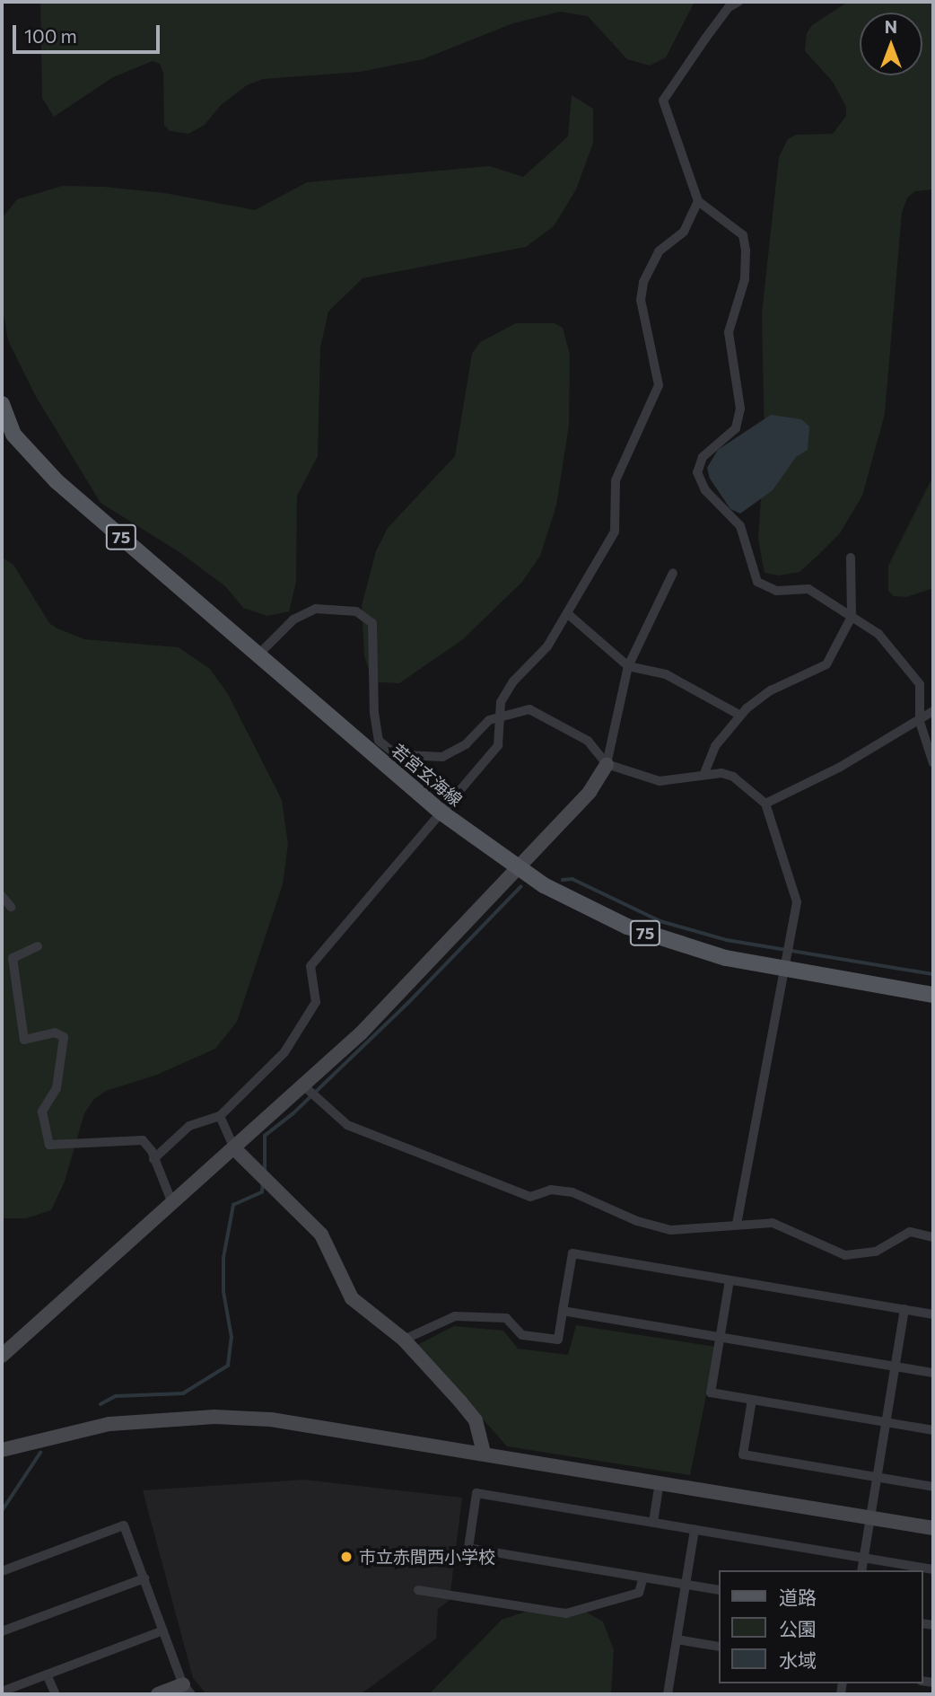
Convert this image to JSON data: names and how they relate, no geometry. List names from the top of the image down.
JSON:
{
  "streets": {
    "main road": ["75", "若宮玄海線"]
  },
  "places": ["市立赤間西小学校"],
  "legend": ["道路", "公園", "水域"],
  "scale_bar": "100 m",
  "north": "top"
}
